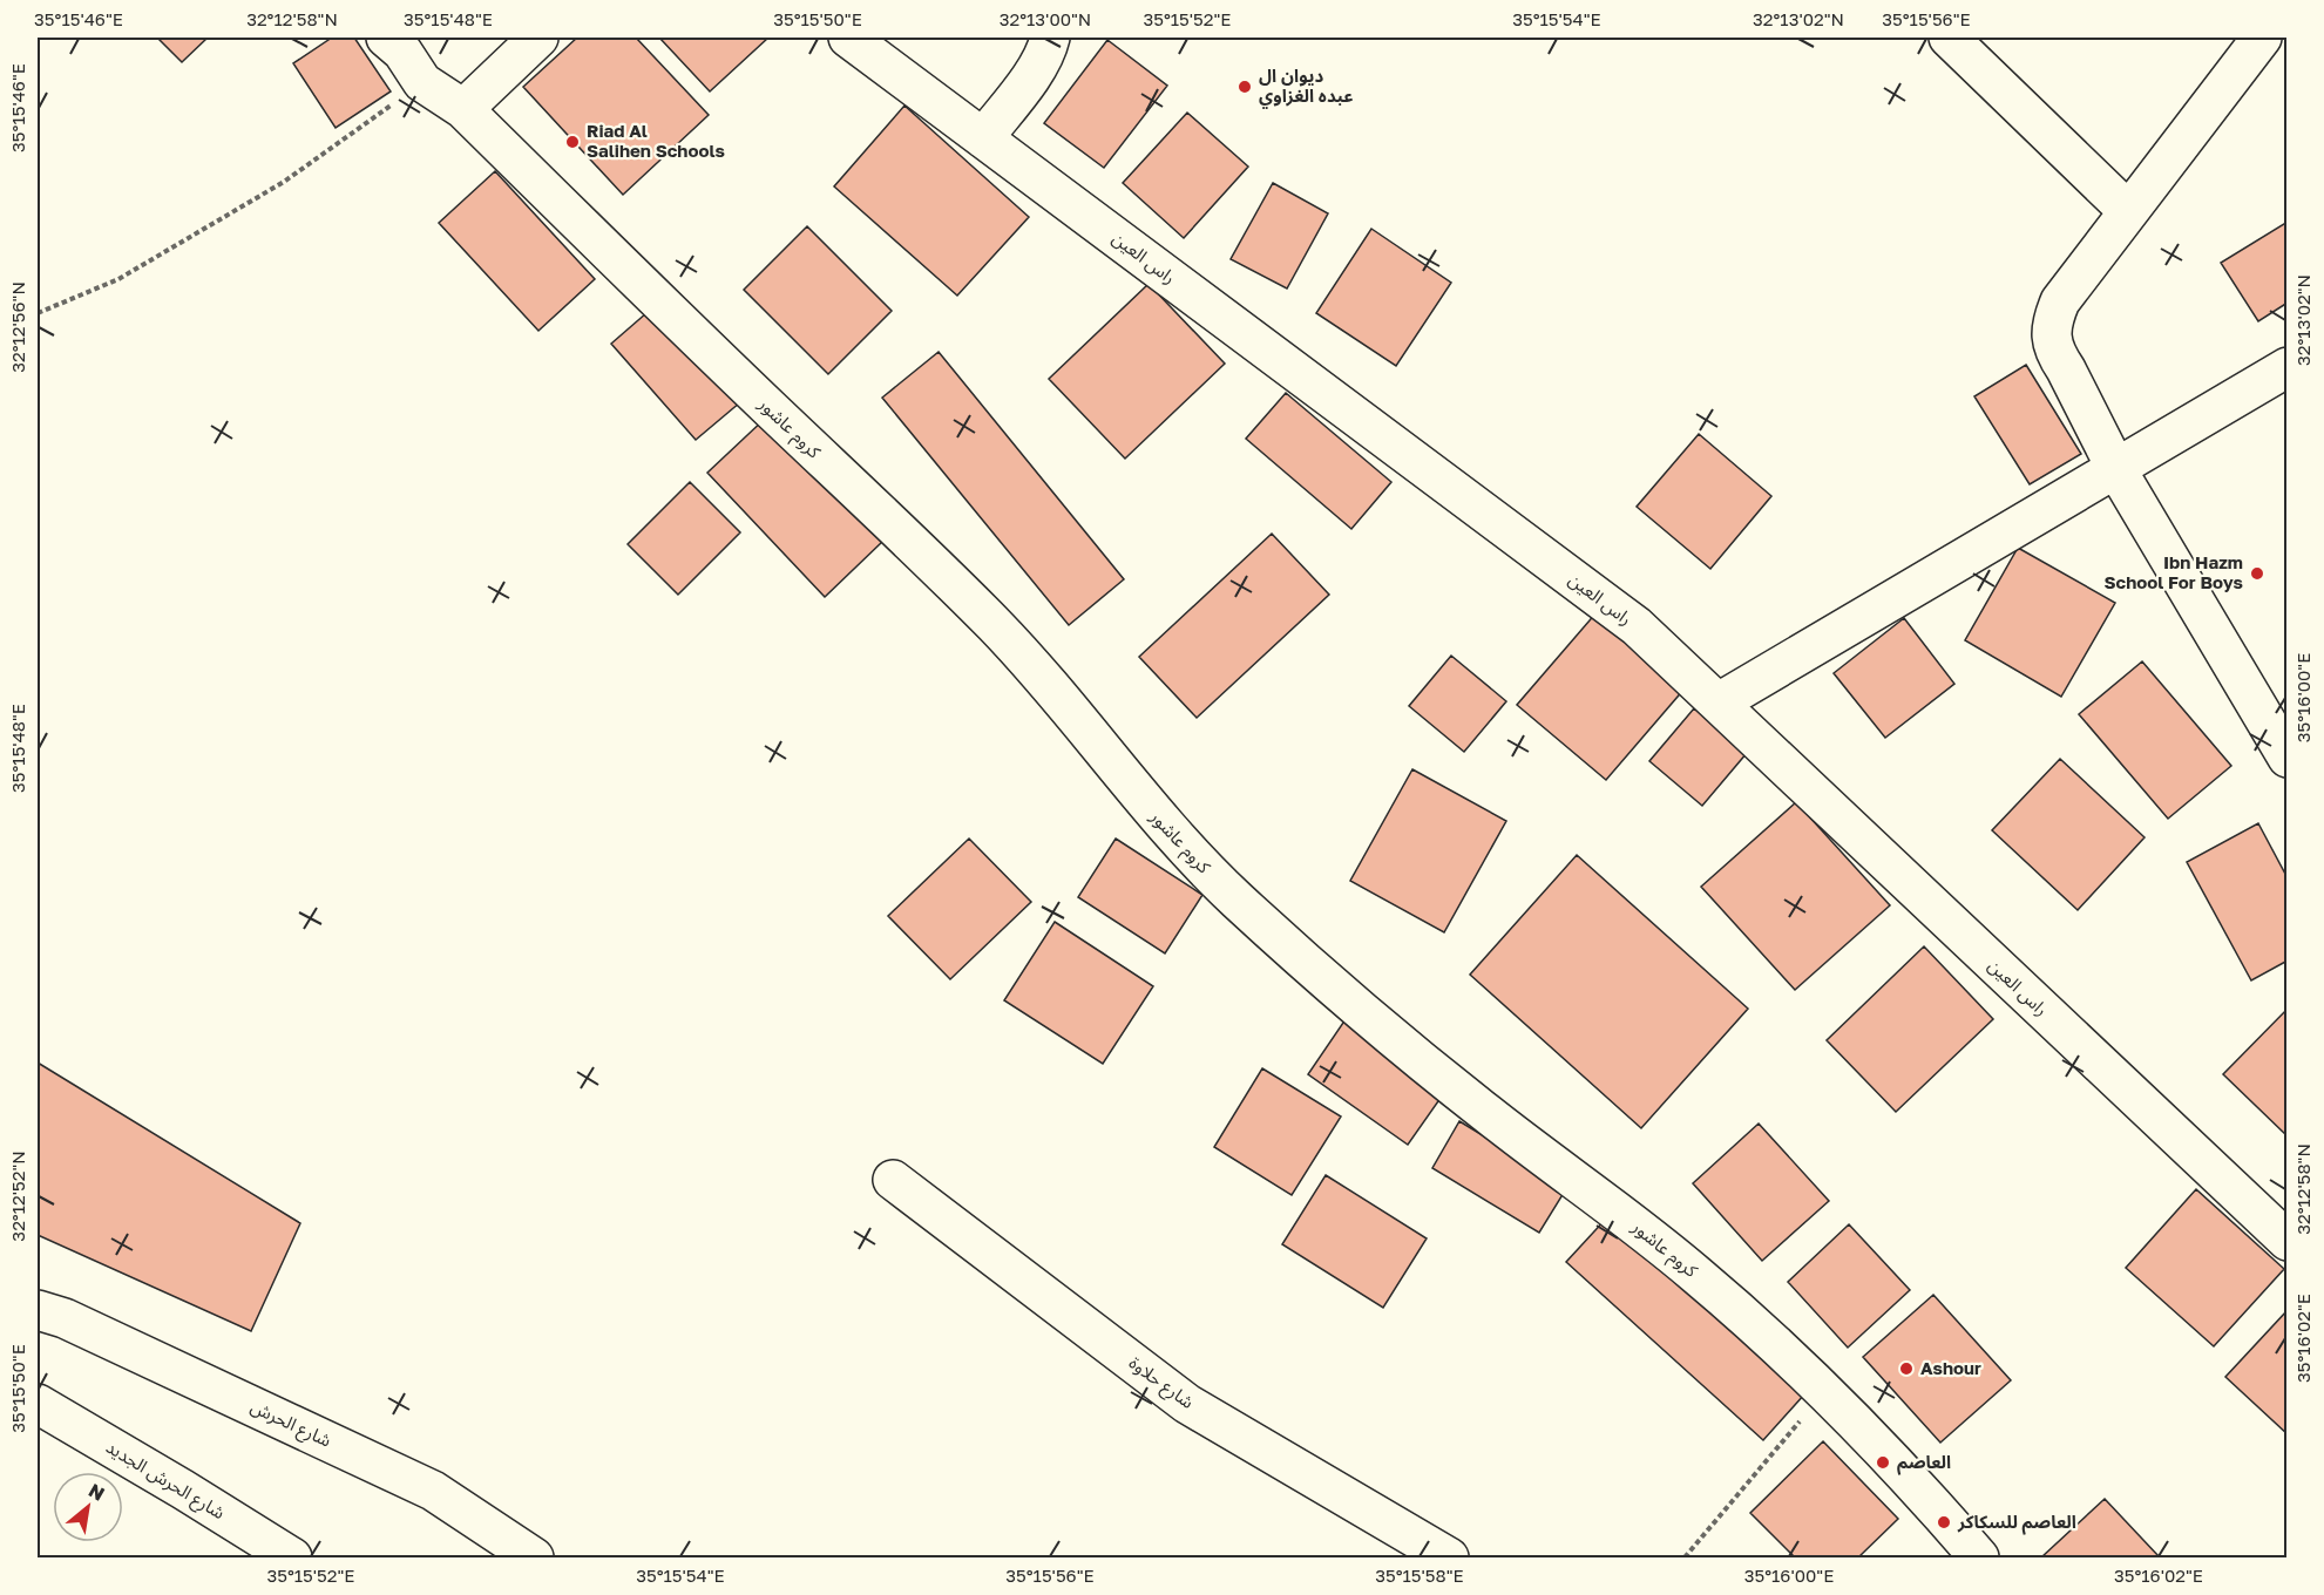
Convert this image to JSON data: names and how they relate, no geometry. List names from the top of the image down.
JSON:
{
  "streets": {
    "street": [
      "راس العين",
      "كروم عاشور",
      "شارع حلاوة",
      "شارع الحرش",
      "شارع الحرش الجديد"
    ]
  },
  "places": [
    "ديوان ال عبده الغزاوي",
    "Riad Al Salihen Schools",
    "Ibn Hazm School For Boys",
    "Ashour",
    "العاصم",
    "العاصم للسكاكر"
  ],
  "north": "top right",
  "coordinates": [
    "35°15'46\"E",
    "32°12'58\"N",
    "35°15'48\"E",
    "35°15'50\"E",
    "32°13'00\"N",
    "35°15'52\"E",
    "35°15'54\"E",
    "32°13'02\"N",
    "35°15'56\"E",
    "32°12'56\"N",
    "35°16'00\"E",
    "32°12'52\"N",
    "35°16'02\"E",
    "35°15'58\"E"
  ]
}
